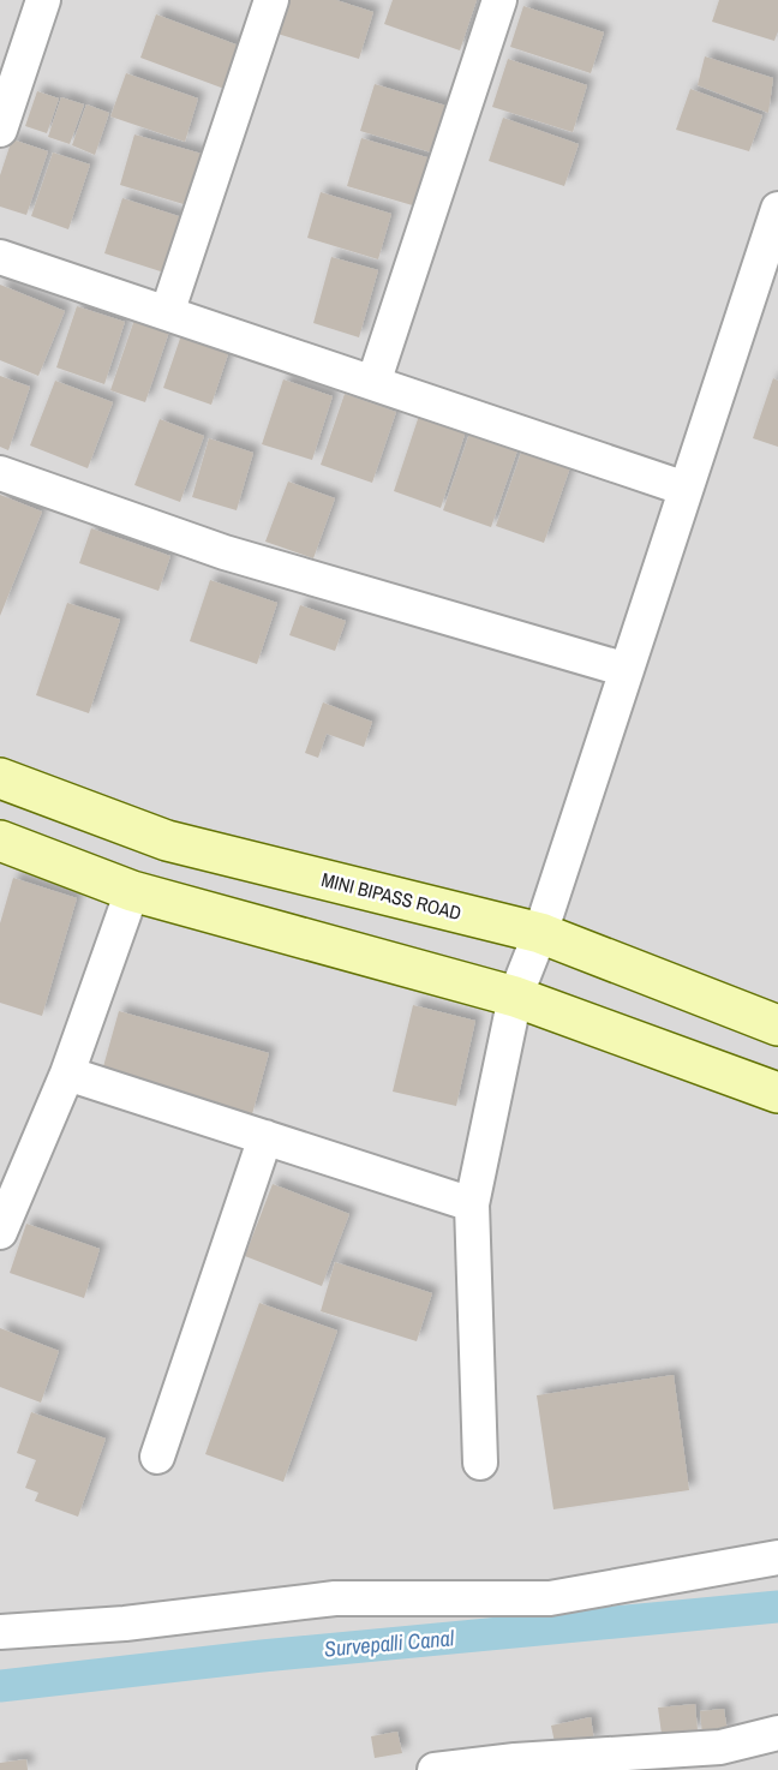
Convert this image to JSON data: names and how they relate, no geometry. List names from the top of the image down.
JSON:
{
  "streets": {
    "main road": ["MINI BIPASS ROAD"]
  },
  "water": ["Survepalli Canal"]
}
